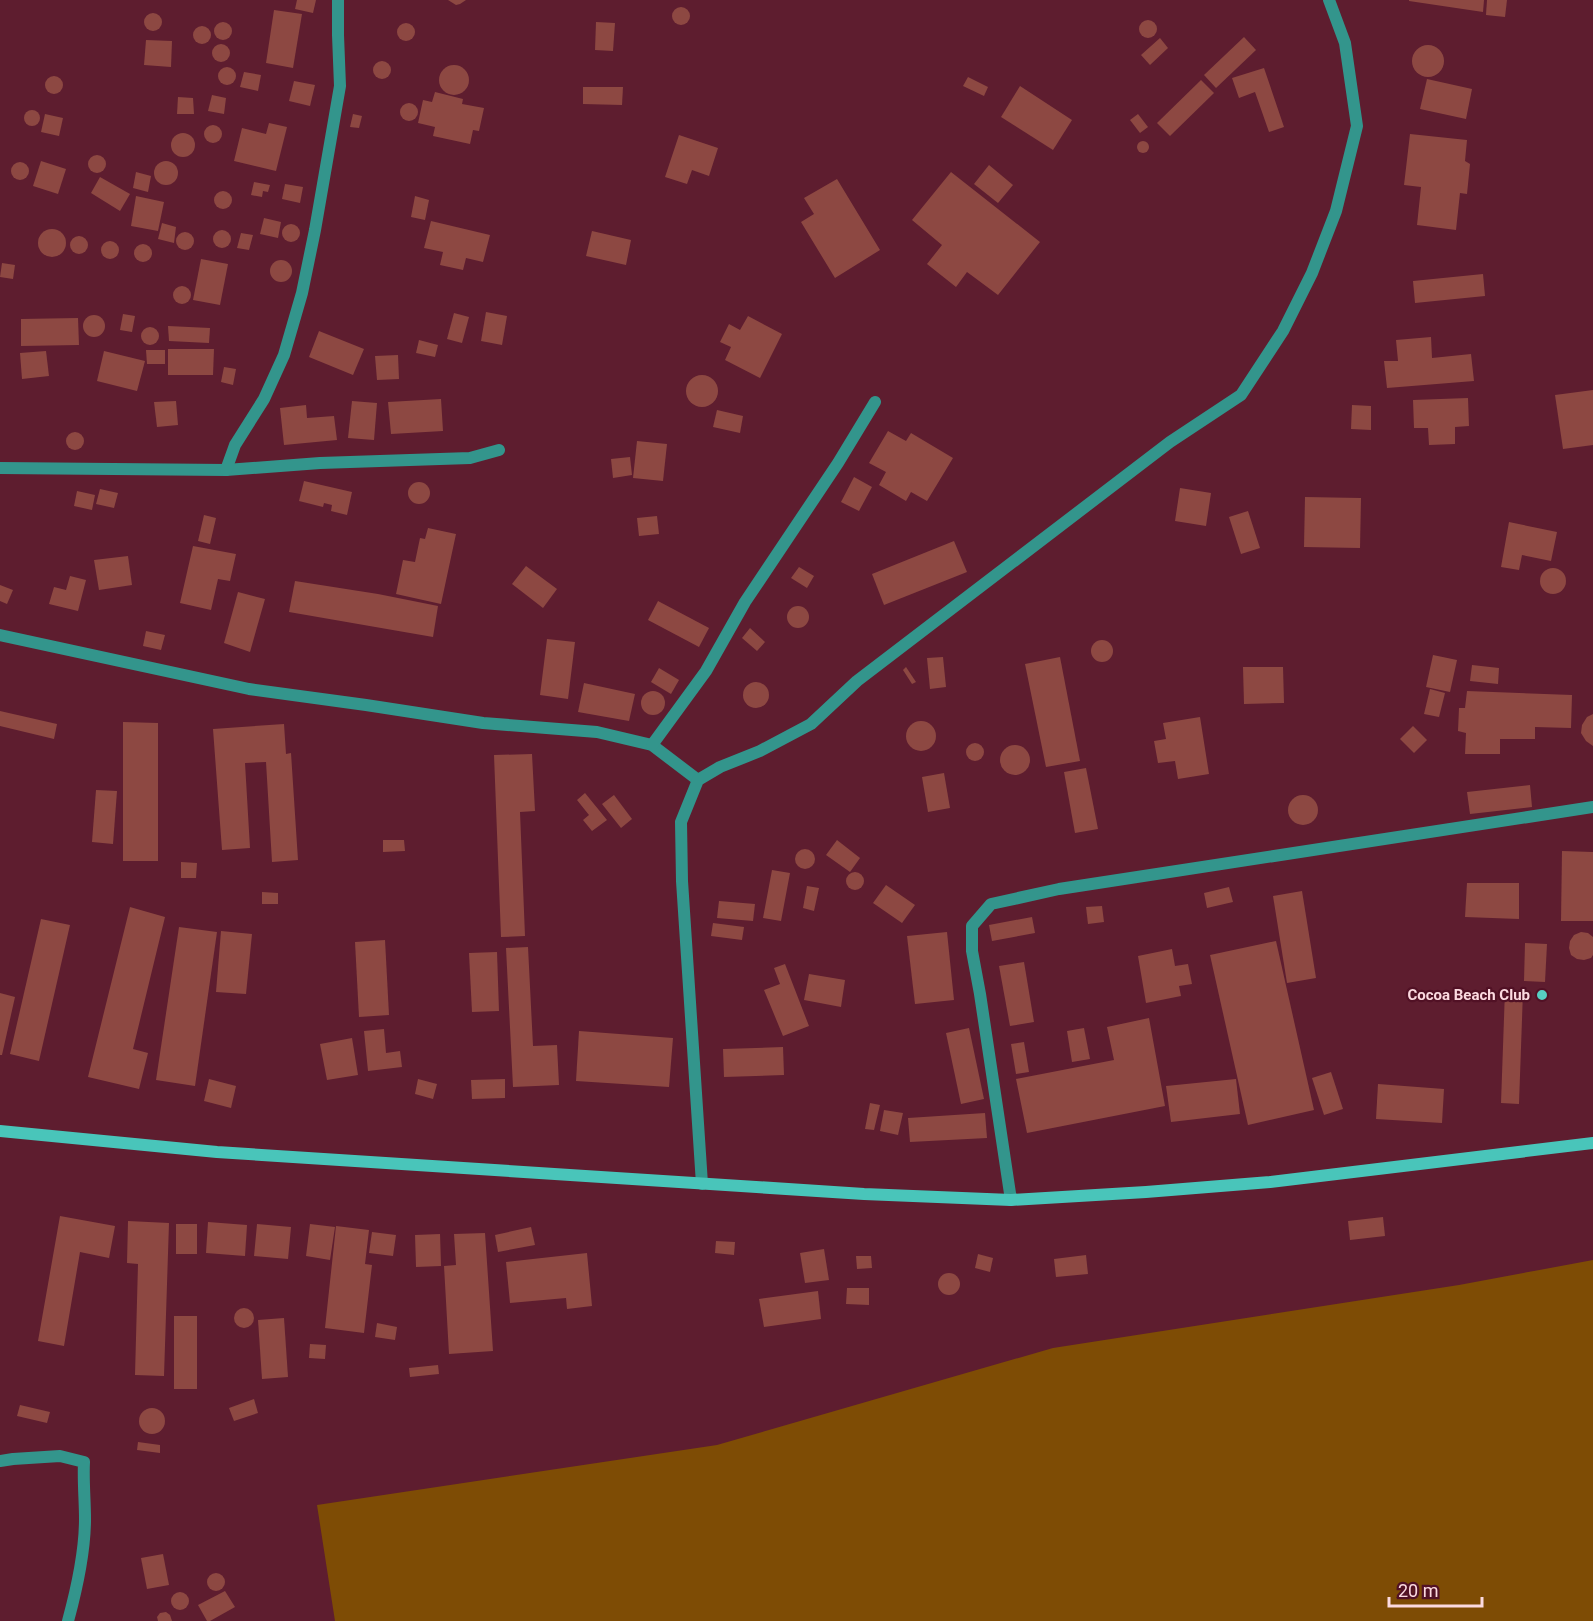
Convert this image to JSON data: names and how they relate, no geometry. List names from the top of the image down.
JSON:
{
  "places": ["Cocoa Beach Club"],
  "scale_bar": "20 m"
}
